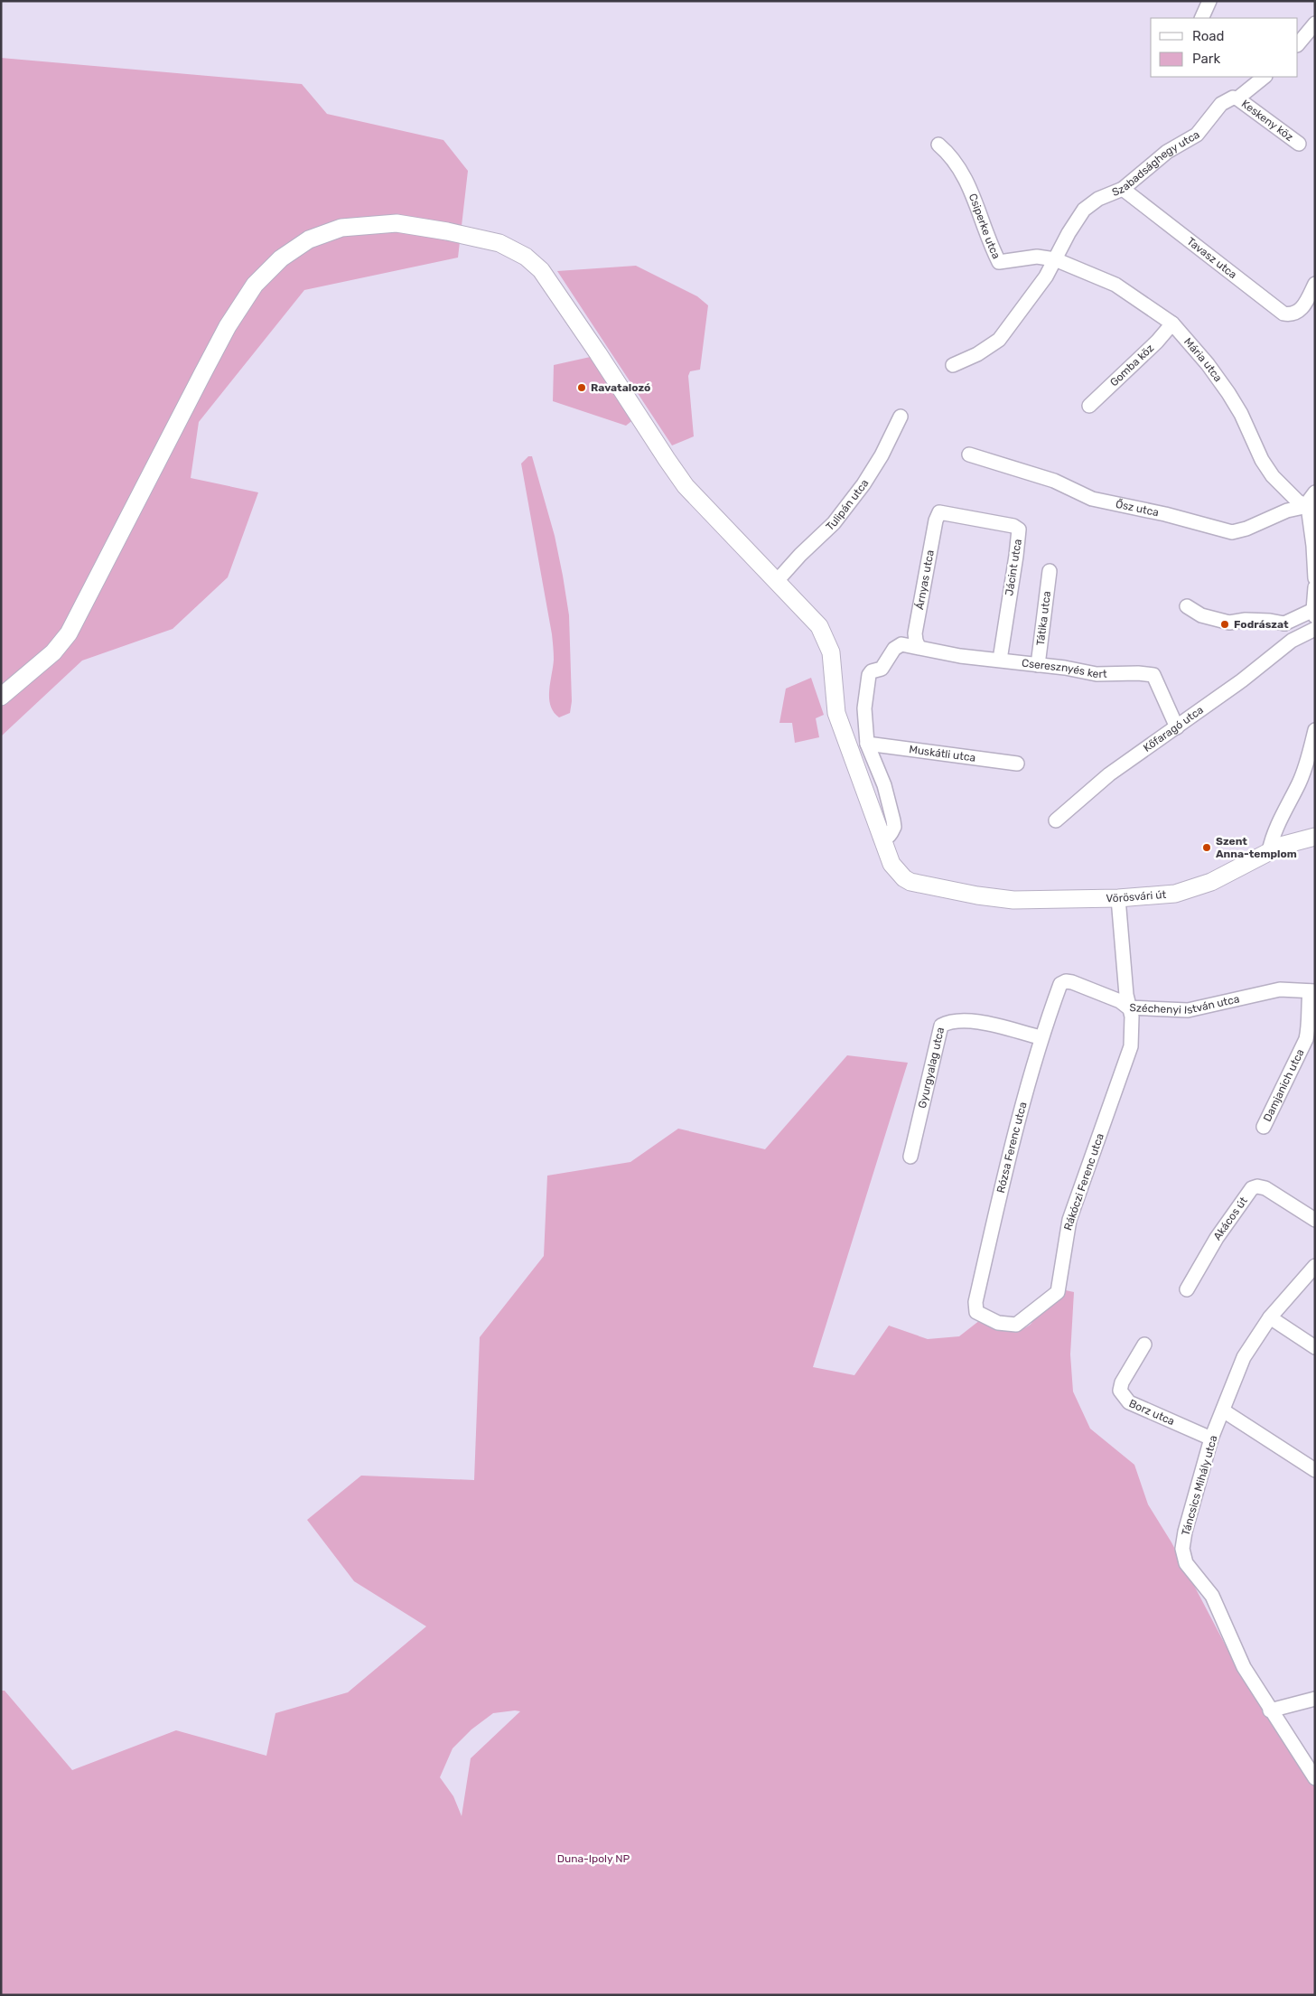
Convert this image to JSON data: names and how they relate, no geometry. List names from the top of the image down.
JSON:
{
  "streets": {
    "main road": ["Vörösvári út"],
    "street": [
      "Keskeny köz",
      "Szabadsághegy utca",
      "Csiperke utca",
      "Tavasz utca",
      "Mária utca",
      "Gomba köz",
      "Tulipán utca",
      "Ősz utca",
      "Jácint utca",
      "Árnyas utca",
      "Tátika utca",
      "Cseresznyés kert",
      "Kőfaragó utca",
      "Muskátli utca",
      "Széchenyi István utca",
      "Gyurgyalag utca",
      "Damjanich utca",
      "Rózsa Ferenc utca",
      "Rákóczi Ferenc utca",
      "Akácos út",
      "Borz utca",
      "Táncsics Mihály utca"
    ]
  },
  "crossings": [
    ["Keskeny köz", "Szabadsághegy utca"],
    ["Szabadsághegy utca", "Csiperke utca"],
    ["Szabadsághegy utca", "Tavasz utca"],
    ["Szabadsághegy utca", "Mária utca"],
    ["Csiperke utca", "Mária utca"],
    ["Mária utca", "Gomba köz"],
    ["Mária utca", "Ősz utca"],
    ["Tulipán utca", "Vörösvári út"],
    ["Jácint utca", "Árnyas utca"],
    ["Jácint utca", "Cseresznyés kert"],
    ["Árnyas utca", "Cseresznyés kert"],
    ["Tátika utca", "Cseresznyés kert"],
    ["Cseresznyés kert", "Kőfaragó utca"],
    ["Cseresznyés kert", "Muskátli utca"],
    ["Vörösvári út", "Rákóczi Ferenc utca"],
    ["Széchenyi István utca", "Damjanich utca"],
    ["Széchenyi István utca", "Rózsa Ferenc utca"],
    ["Széchenyi István utca", "Rákóczi Ferenc utca"],
    ["Gyurgyalag utca", "Rózsa Ferenc utca"],
    ["Rózsa Ferenc utca", "Rákóczi Ferenc utca"],
    ["Borz utca", "Táncsics Mihály utca"]
  ],
  "parks": ["Duna-Ipoly NP"],
  "places": ["Ravatalozó", "Fodrászat", "Szent Anna-templom"],
  "legend": ["Road", "Park"]
}
